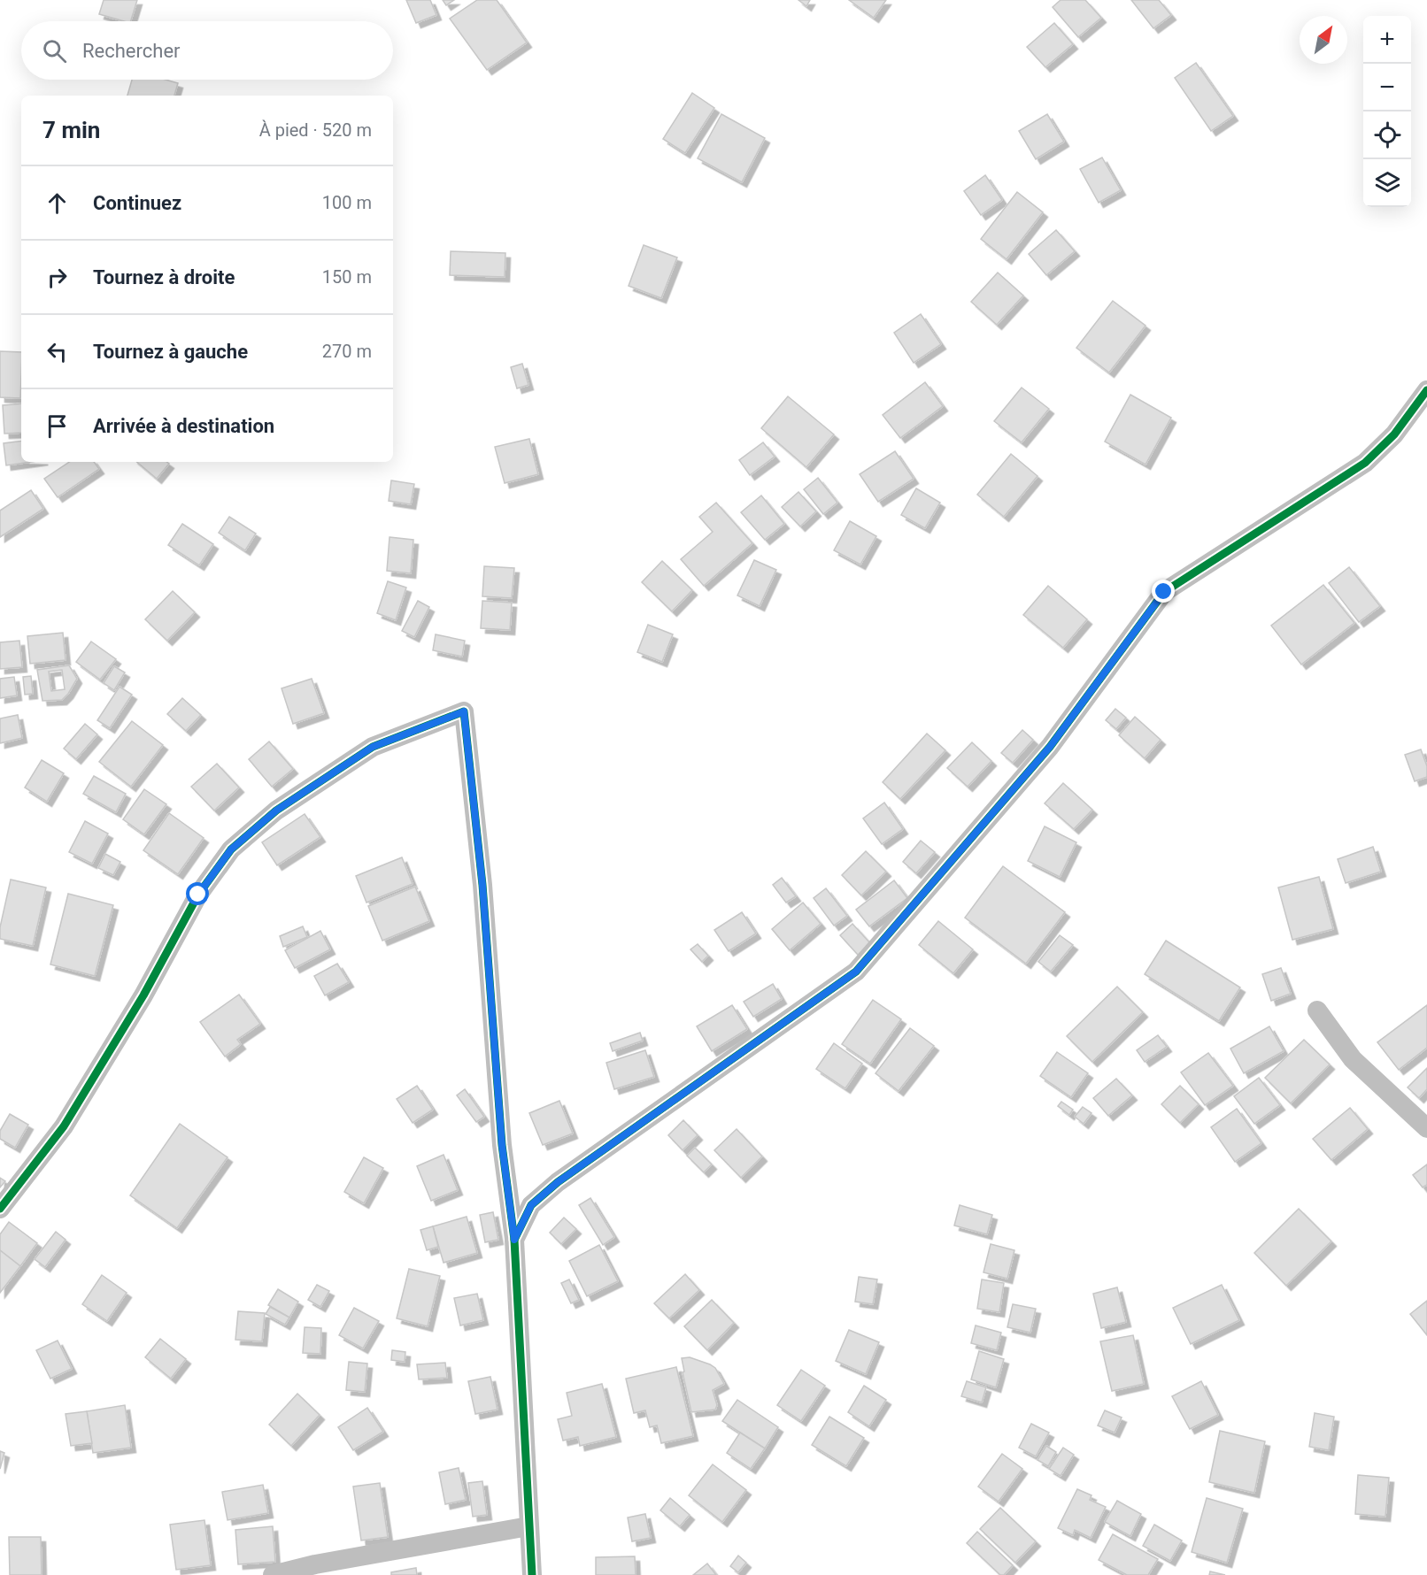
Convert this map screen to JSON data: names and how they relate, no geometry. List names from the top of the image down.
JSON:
{
  "north": "top right",
  "page": {
    "map_buttons": ["+", "−"],
    "search": "Rechercher",
    "heading": ["7 min", "À pied · 520 m"],
    "list": [
      ["Continuez", "100 m"],
      ["Tournez à droite", "150 m"],
      ["Tournez à gauche", "270 m"],
      "Arrivée à destination"
    ]
  }
}
